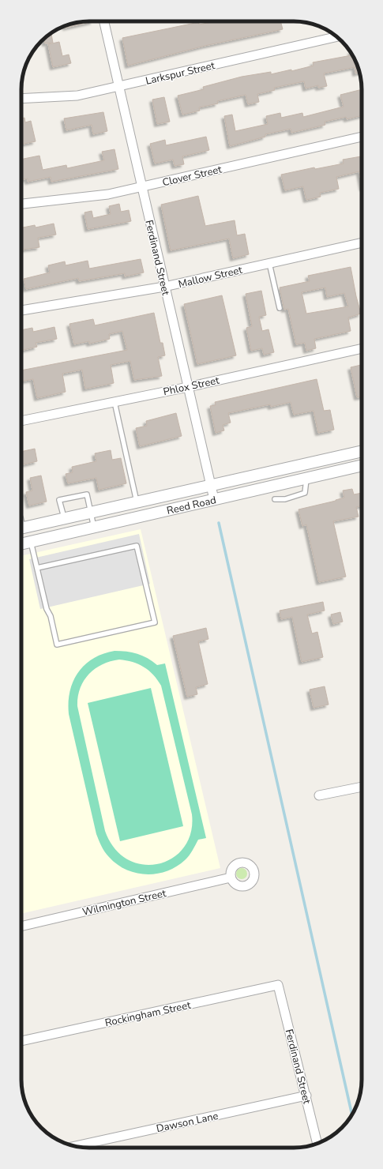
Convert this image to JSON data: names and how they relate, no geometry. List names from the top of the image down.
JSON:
{
  "streets": {
    "street": [
      "Larkspur Street",
      "Clover Street",
      "Ferdinand Street",
      "Mallow Street",
      "Phlox Street",
      "Reed Road",
      "Wilmington Street",
      "Rockingham Street",
      "Dawson Lane"
    ]
  },
  "crossings": [
    ["Larkspur Street", "Ferdinand Street"],
    ["Clover Street", "Ferdinand Street"],
    ["Ferdinand Street", "Mallow Street"],
    ["Ferdinand Street", "Phlox Street"],
    ["Ferdinand Street", "Reed Road"],
    ["Ferdinand Street", "Rockingham Street"],
    ["Ferdinand Street", "Dawson Lane"]
  ]
}
